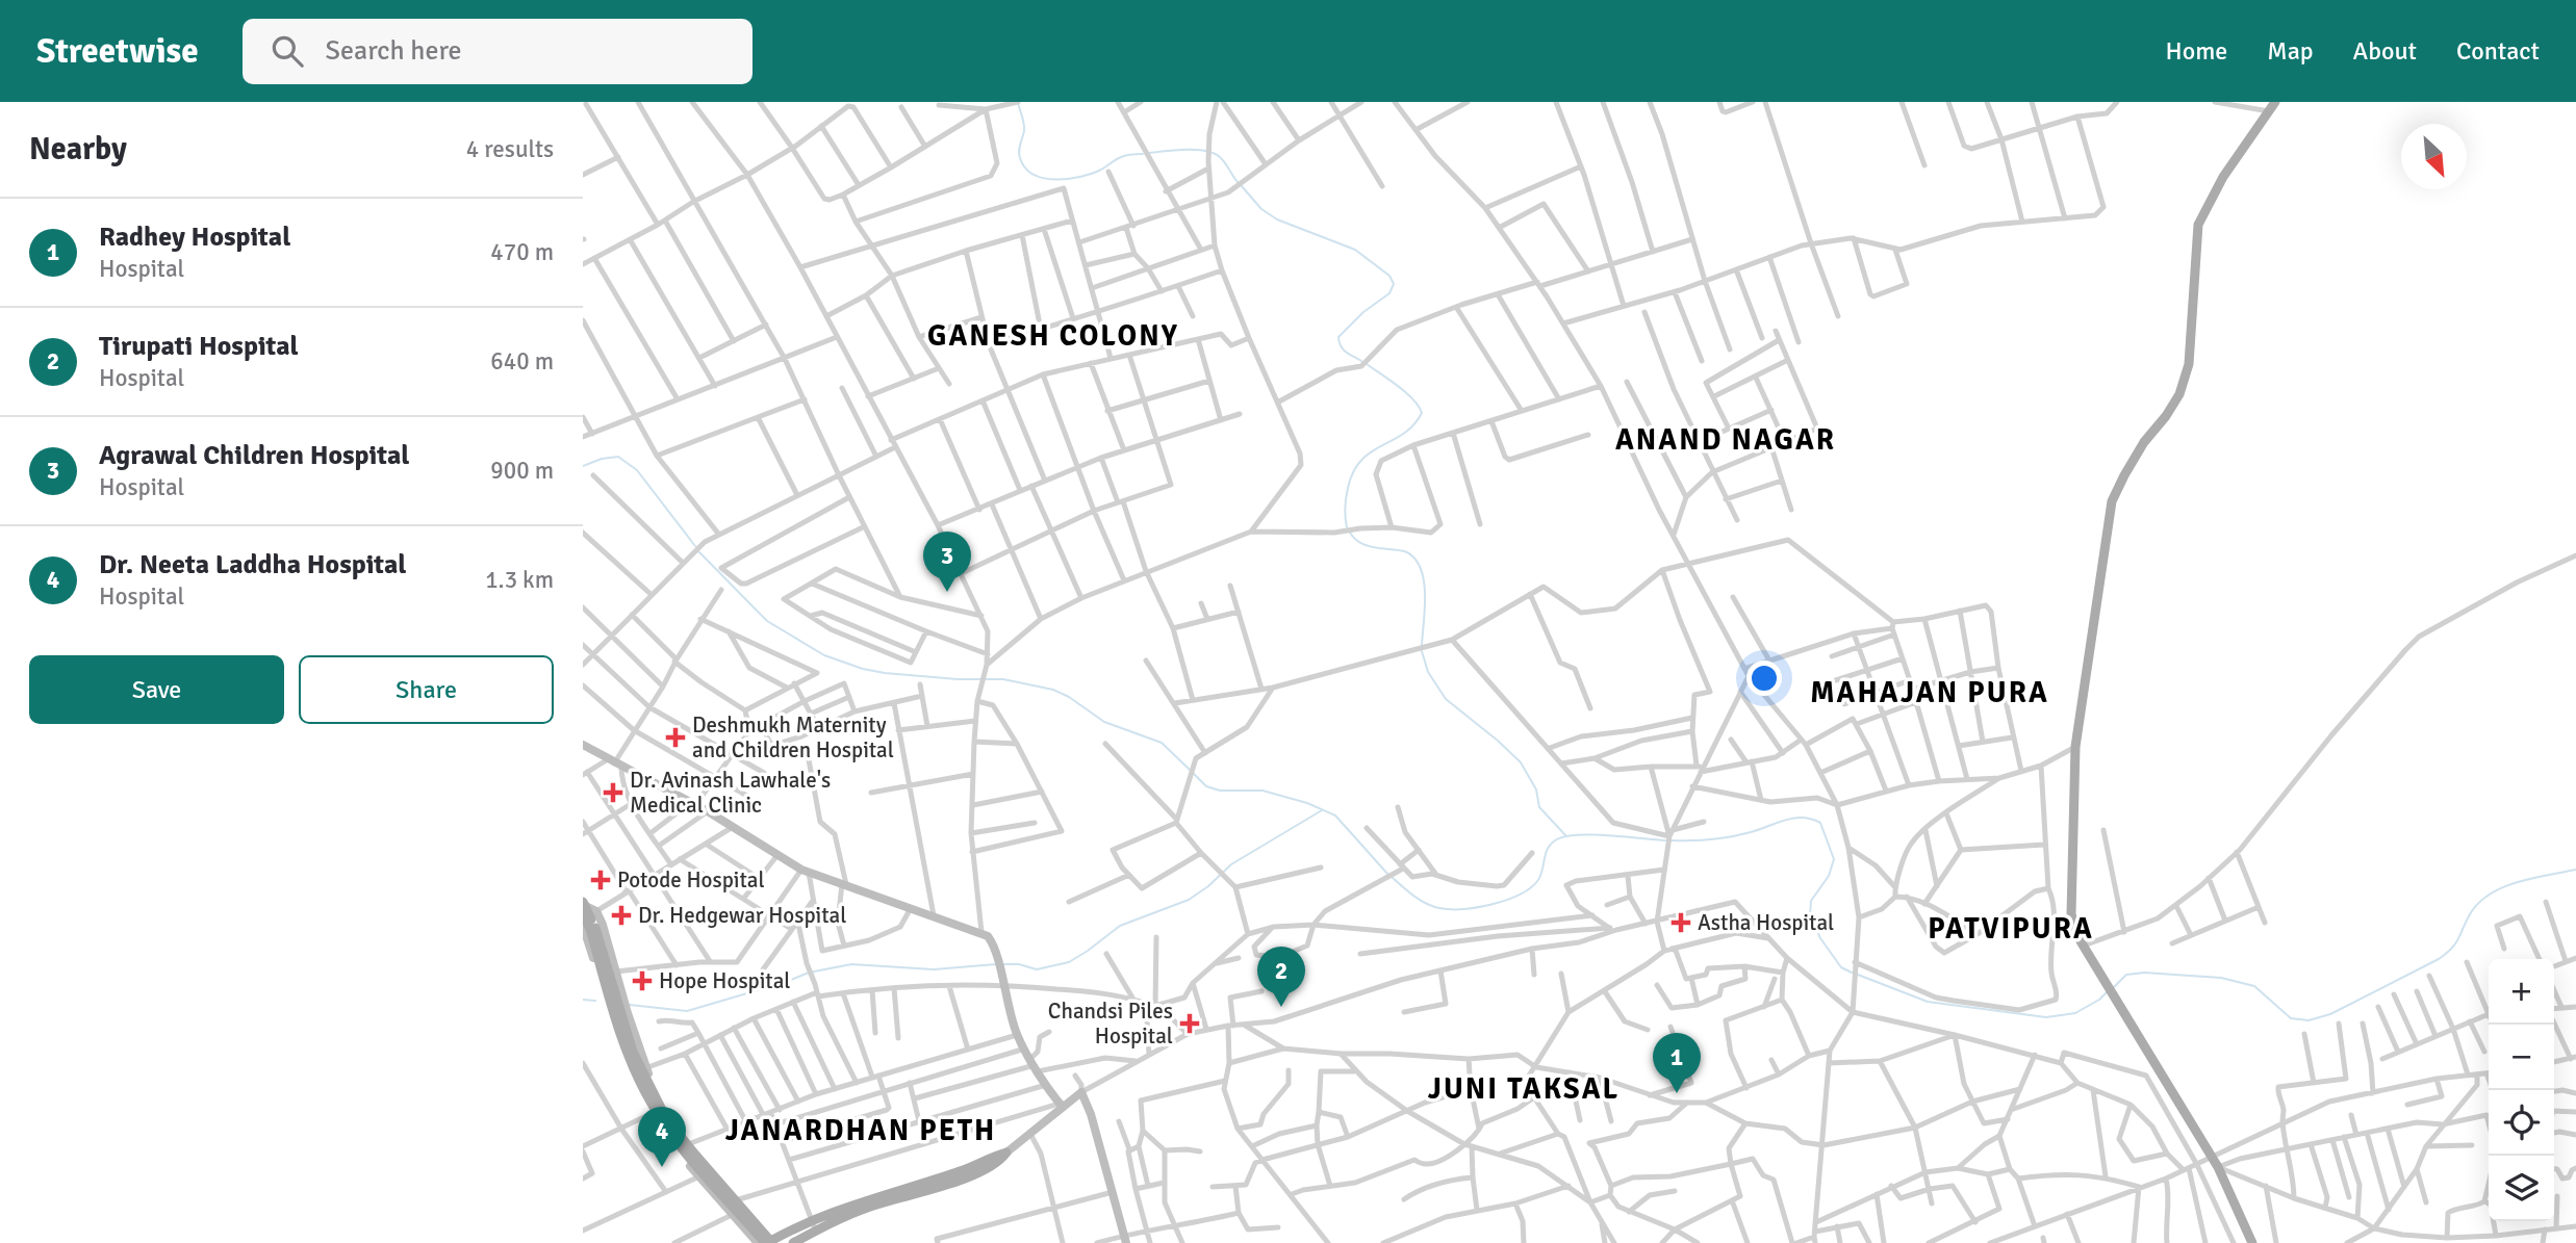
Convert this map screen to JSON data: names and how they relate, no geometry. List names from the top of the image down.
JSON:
{
  "districts": [
    "GANESH COLONY",
    "ANAND NAGAR",
    "MAHAJAN PURA",
    "PATVIPURA",
    "JUNI TAKSAL",
    "JANARDHAN PETH"
  ],
  "places": {
    "health": [
      "Deshmukh Maternity and Children Hospital",
      "Dr. Avinash Lawhale's Medical Clinic",
      "Potode Hospital",
      "Dr. Hedgewar Hospital",
      "Astha Hospital",
      "Hope Hospital",
      "Chandsi Piles Hospital"
    ]
  },
  "north": "bottom right",
  "page": {
    "header": "Streetwise",
    "search": "Search here",
    "nav": [
      "Home",
      "Map",
      "About",
      "Contact"
    ],
    "heading": ["Nearby", "4 results"],
    "list": [
      {
        "mark": "1",
        "name": "Radhey Hospital",
        "note": "Hospital",
        "value": "470 m"
      },
      {
        "mark": "2",
        "name": "Tirupati Hospital",
        "note": "Hospital",
        "value": "640 m"
      },
      {
        "mark": "3",
        "name": "Agrawal Children Hospital",
        "note": "Hospital",
        "value": "900 m"
      },
      {
        "mark": "4",
        "name": "Dr. Neeta Laddha Hospital",
        "note": "Hospital",
        "value": "1.3 km"
      }
    ],
    "pins": [
      "3",
      "2",
      "1",
      "4"
    ],
    "buttons": ["Save", "Share"],
    "map_buttons": ["+", "−"]
  }
}
